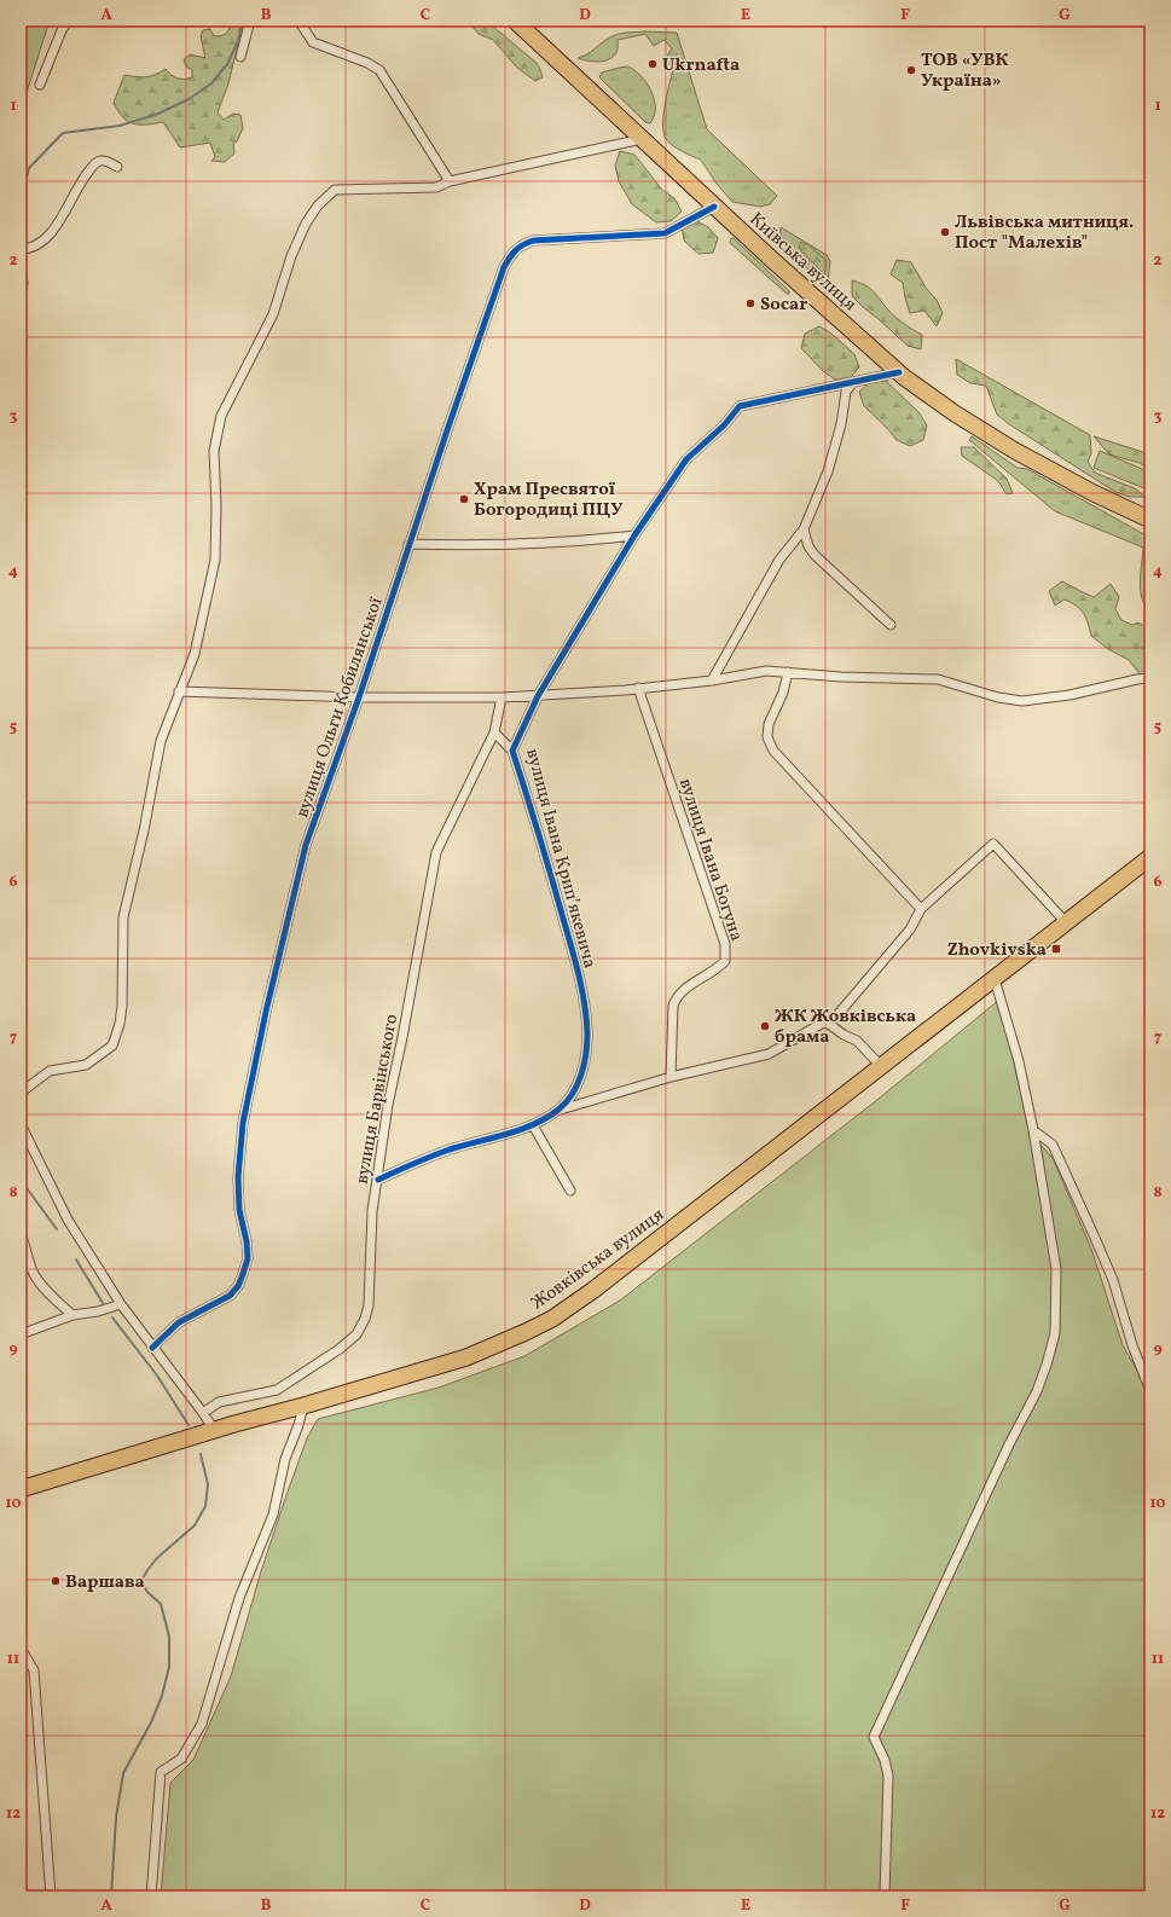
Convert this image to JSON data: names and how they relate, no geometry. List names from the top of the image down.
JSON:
{
  "streets": {
    "highway": ["Київська вулиця", "Жовківська вулиця"],
    "street": [
      "вулиця Ольги Кобилянської",
      "вулиця Івана Крипʼякевича",
      "вулиця Івана Богуна",
      "вулиця Барвінського"
    ]
  },
  "crossings": [
    ["Київська вулиця", "вулиця Ольги Кобилянської"],
    ["Київська вулиця", "вулиця Івана Крипʼякевича"],
    ["вулиця Івана Крипʼякевича", "вулиця Івана Богуна"],
    ["вулиця Івана Крипʼякевича", "вулиця Барвінського"]
  ],
  "places": {
    "other": [
      "Ukrnafta",
      "ТОВ «УВК Україна»",
      "Львівська митниця. Пост \"Малехів\"",
      "Socar",
      "Храм Пресвятої Богородиці ПЦУ",
      "ЖК Жовківська брама",
      "Варшава"
    ],
    "transit": ["Zhovkivska"]
  },
  "grid": {
    "columns": [
      "A",
      "B",
      "C",
      "D",
      "E",
      "F",
      "G"
    ],
    "rows": [
      "1",
      "2",
      "3",
      "4",
      "5",
      "6",
      "7",
      "8",
      "9",
      "10",
      "11",
      "12"
    ]
  }
}
